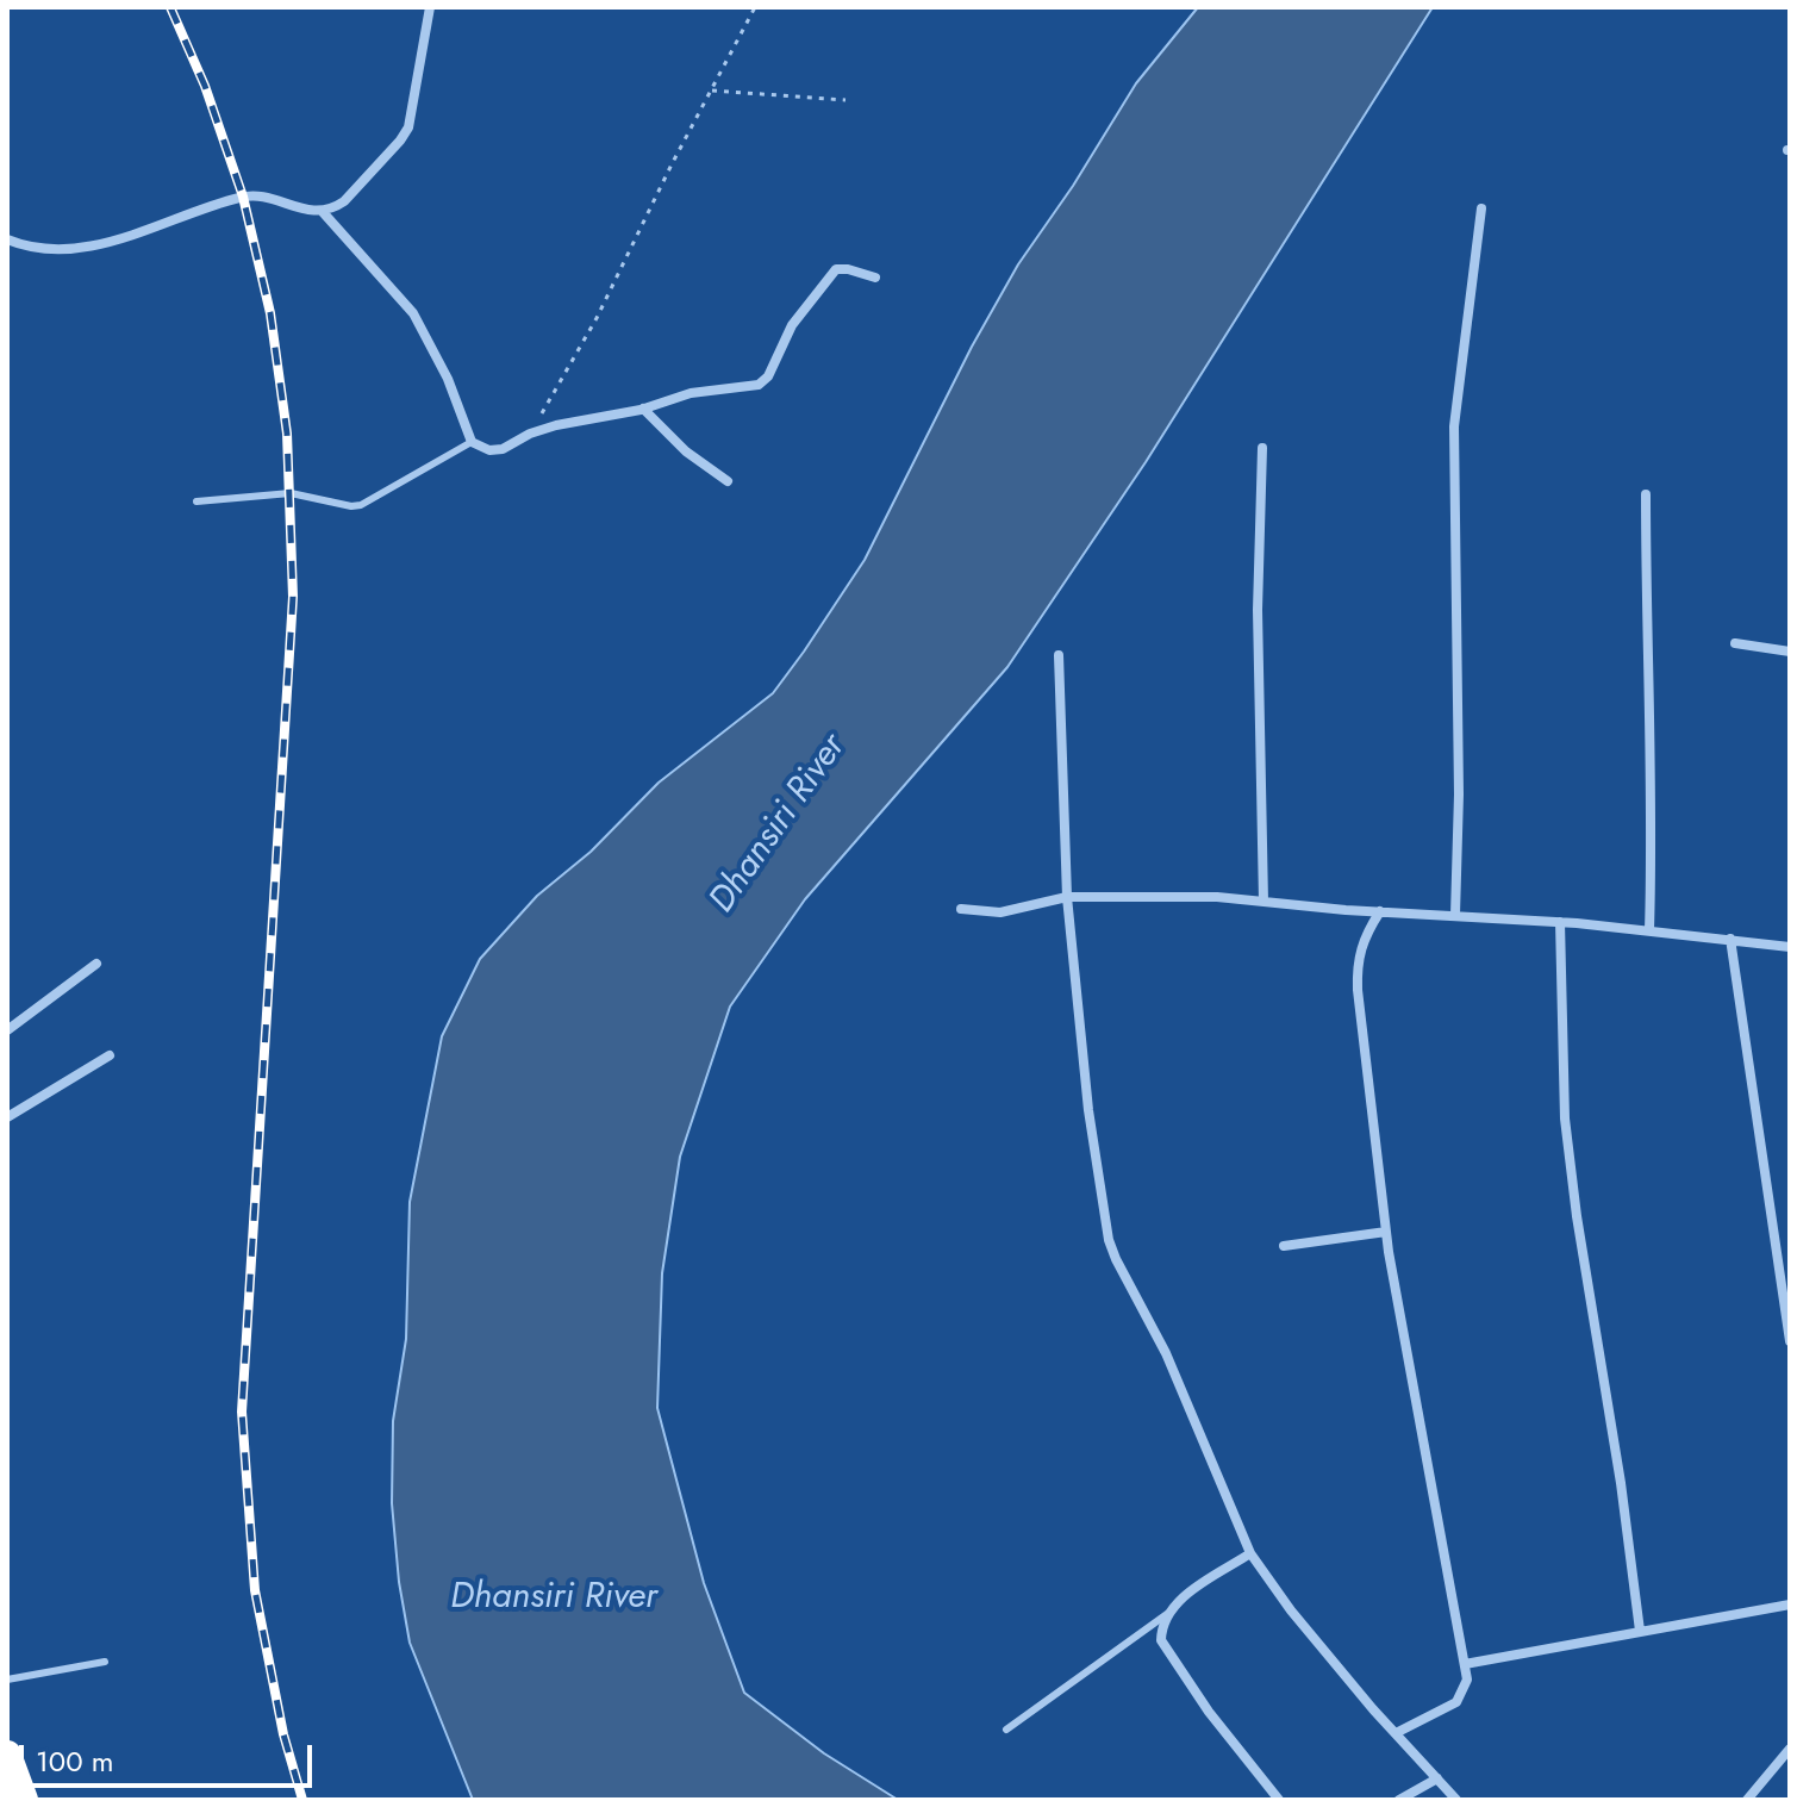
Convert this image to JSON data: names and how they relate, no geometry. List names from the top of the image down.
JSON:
{
  "water": ["Dhansiri River"],
  "scale_bar": "100 m"
}
